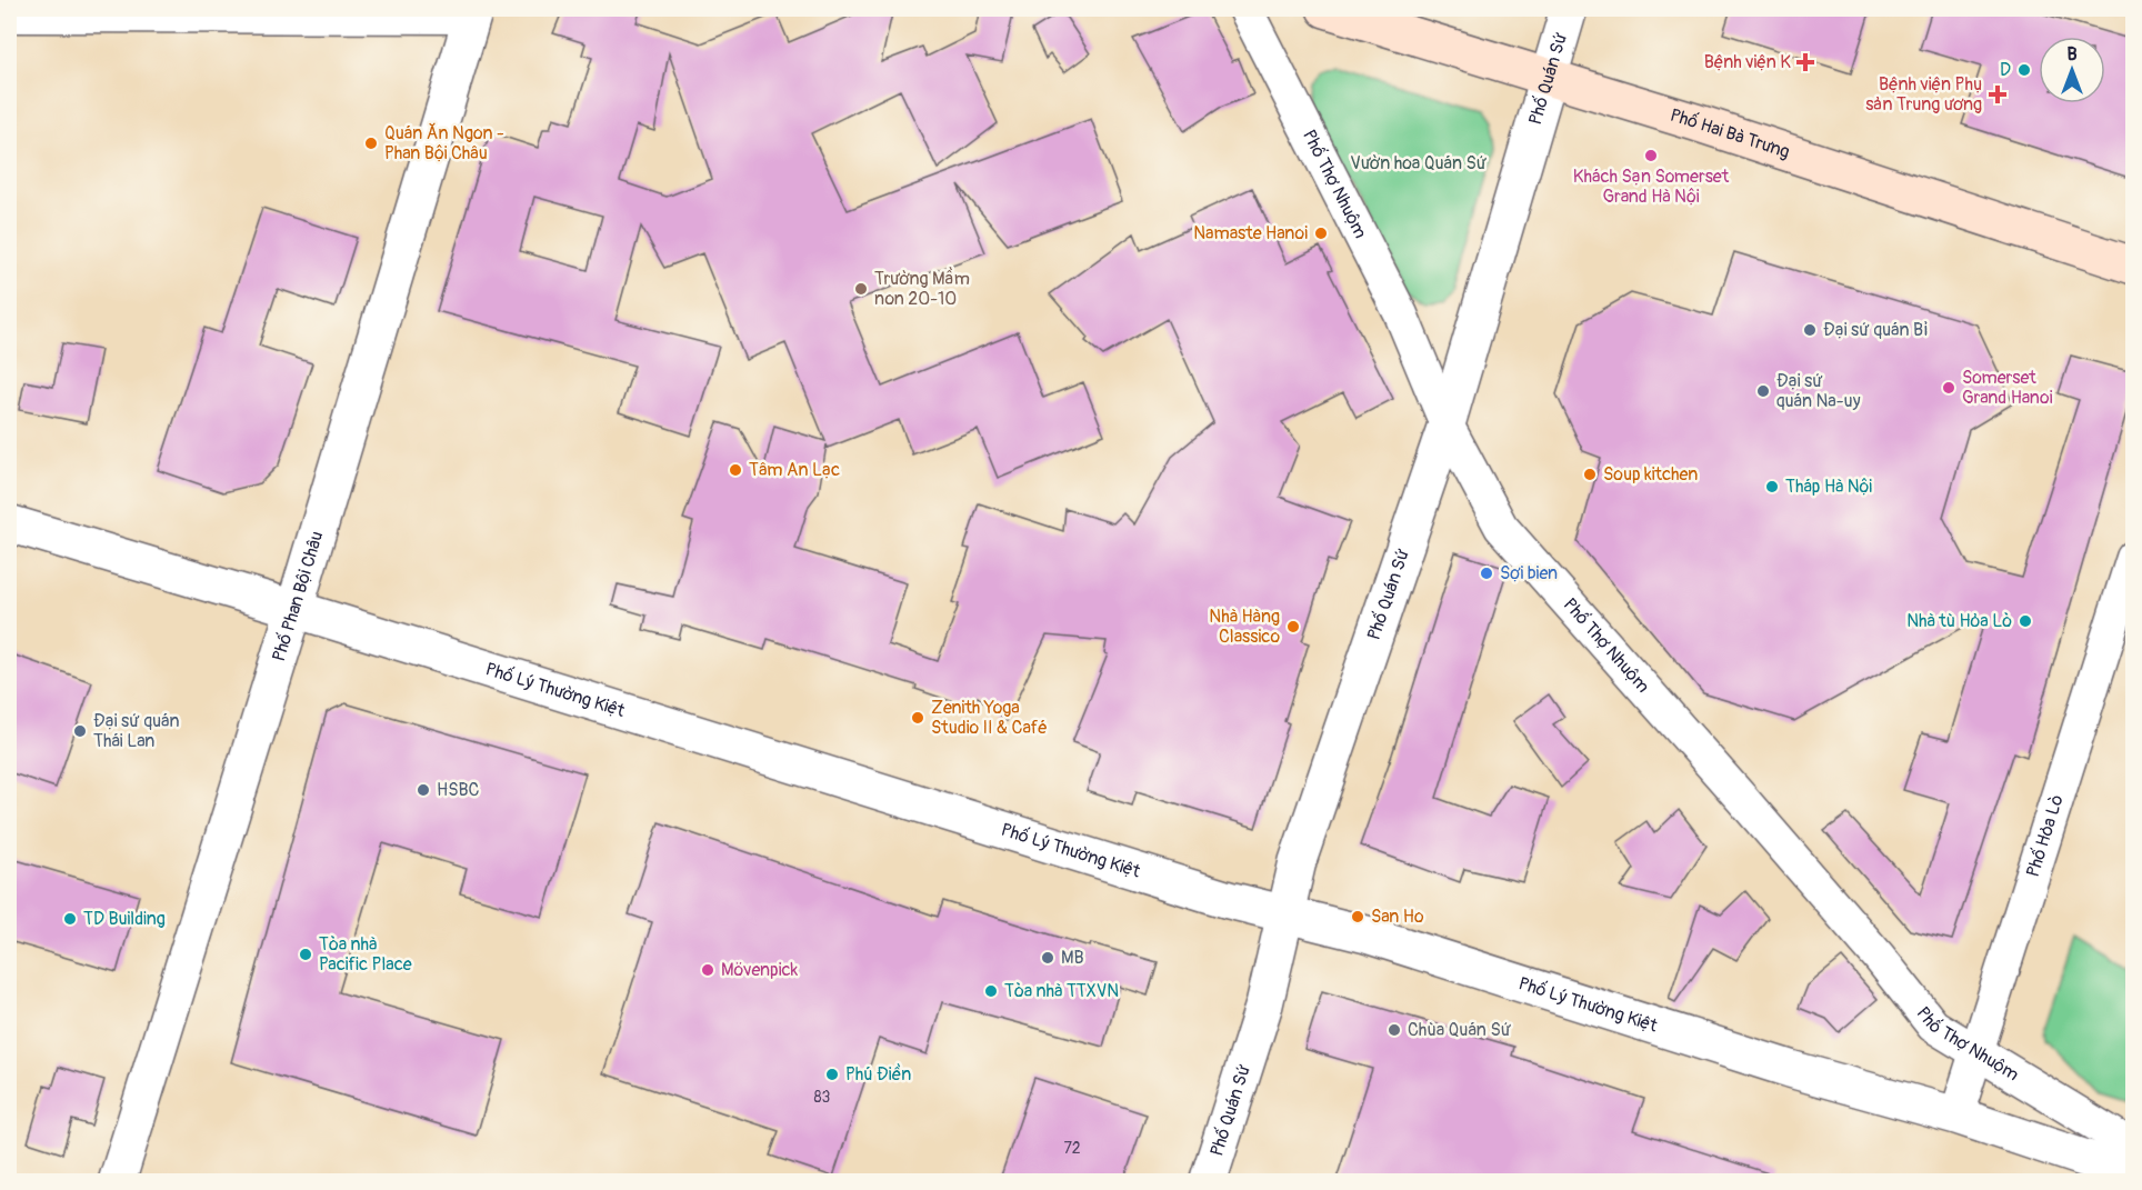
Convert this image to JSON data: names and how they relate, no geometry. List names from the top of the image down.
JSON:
{
  "streets": {
    "main road": ["Phố Hai Bà Trưng"],
    "street": [
      "Phố Quán Sứ",
      "Phố Thợ Nhuộm",
      "Phố Phan Bội Châu",
      "Phố Lý Thường Kiệt",
      "Phố Hỏa Lò"
    ]
  },
  "crossings": [
    ["Phố Quán Sứ", "Phố Hai Bà Trưng"],
    ["Phố Quán Sứ", "Phố Thợ Nhuộm"],
    ["Phố Quán Sứ", "Phố Lý Thường Kiệt"],
    ["Phố Thợ Nhuộm", "Phố Hỏa Lò"],
    ["Phố Phan Bội Châu", "Phố Lý Thường Kiệt"],
    ["Phố Lý Thường Kiệt", "Phố Hỏa Lò"]
  ],
  "parks": ["Vườn hoa Quán Sứ"],
  "places": {
    "health": ["Bệnh viện K", "Bệnh viện Phụ sản Trung ương"],
    "other": [
      "D",
      "Quán Ăn Ngon - Phan Bội Châu",
      "Khách Sạn Somerset Grand Hà Nội",
      "Namaste Hanoi",
      "Trường Mầm non 20-10",
      "Đại sứ quán Bỉ",
      "Somerset Grand Hanoi",
      "Đại sứ quán Na-uy",
      "Tâm An Lạc",
      "Soup kitchen",
      "Tháp Hà Nội",
      "Sợi bien",
      "Nhà tù Hỏa Lò",
      "Nhà Hàng Classico",
      "Zenith Yoga Studio II & Café",
      "Đại sứ quán Thái Lan",
      "HSBC",
      "San Ho",
      "TD Building",
      "Tòa nhà Pacific Place",
      "MB",
      "Mövenpick",
      "Tòa nhà TTXVN",
      "Chùa Quán Sứ",
      "Phú Điền"
    ]
  },
  "house_numbers": ["83", "72"],
  "north": "top"
}
